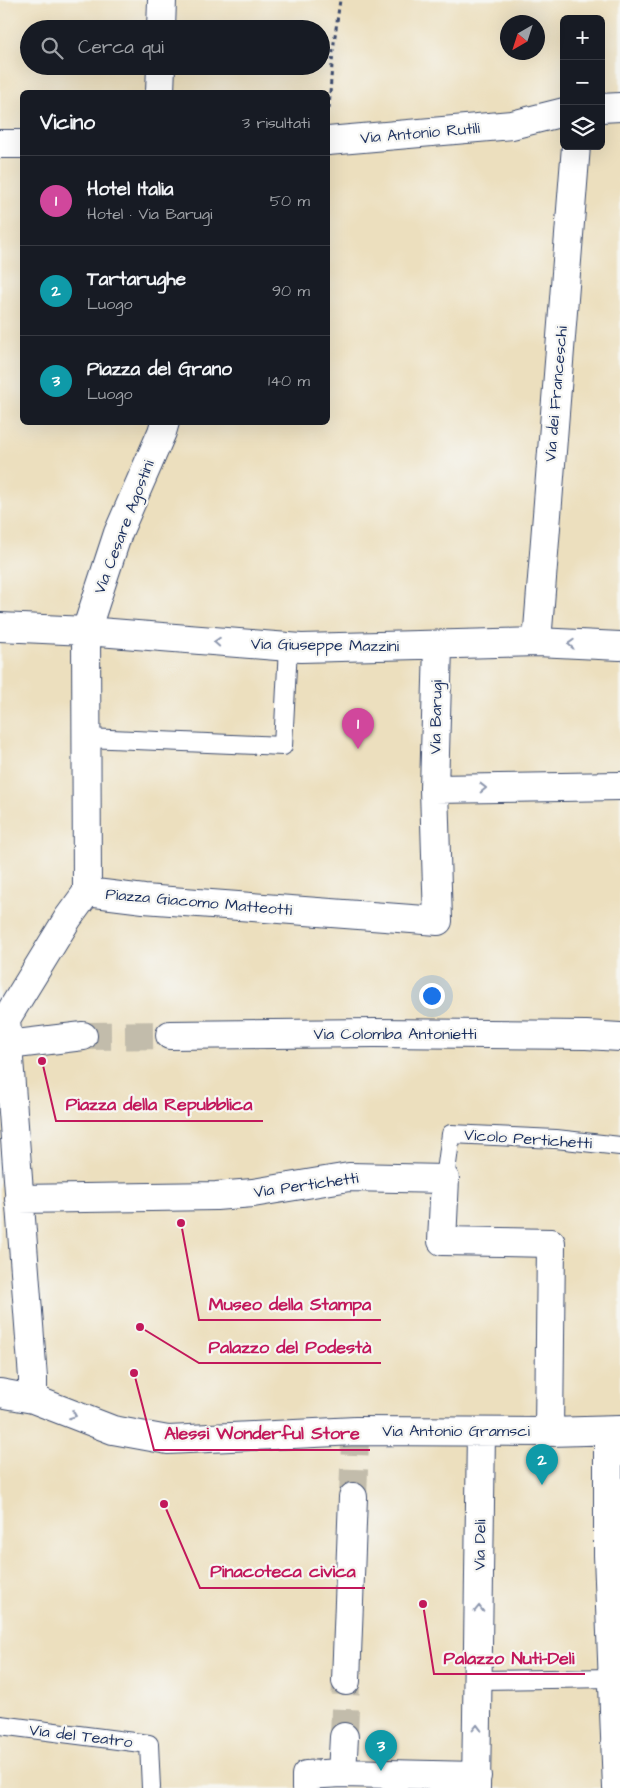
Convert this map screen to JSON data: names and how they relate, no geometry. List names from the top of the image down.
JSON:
{
  "streets": {
    "street": [
      "Via Antonio Rutili",
      "Via dei Franceschi",
      "Via Cesare Agostini",
      "Via Giuseppe Mazzini",
      "Via Barugi",
      "Piazza Giacomo Matteotti",
      "Via Colomba Antonietti",
      "Via Pertichetti",
      "Via Antonio Gramsci",
      "Via Deli"
    ],
    "lane": ["Vicolo Pertichetti", "Via del Teatro"]
  },
  "crossings": [
    ["Via dei Franceschi", "Via Giuseppe Mazzini"],
    ["Via Cesare Agostini", "Via Giuseppe Mazzini"],
    ["Via Cesare Agostini", "Piazza Giacomo Matteotti"],
    ["Via Giuseppe Mazzini", "Via Barugi"],
    ["Via Giuseppe Mazzini", "Piazza Giacomo Matteotti"],
    ["Via Barugi", "Piazza Giacomo Matteotti"],
    ["Vicolo Pertichetti", "Via Pertichetti"],
    ["Via Antonio Gramsci", "Via Deli"]
  ],
  "one_way": ["Via Giuseppe Mazzini", "Via Antonio Gramsci"],
  "places": [
    "Piazza della Repubblica",
    "Museo della Stampa",
    "Palazzo del Podestà",
    "Alessi Wonderful Store",
    "Pinacoteca civica",
    "Palazzo Nuti-Deli"
  ],
  "north": "bottom left",
  "page": {
    "map_buttons": ["+", "−"],
    "search": "Cerca qui",
    "heading": ["Vicino", "3 risultati"],
    "list": [
      {
        "mark": "1",
        "name": "Hotel Italia",
        "note": "Hotel · Via Barugi",
        "value": "50 m"
      },
      {
        "mark": "2",
        "name": "Tartarughe",
        "note": "Luogo",
        "value": "90 m"
      },
      {
        "mark": "3",
        "name": "Piazza del Grano",
        "note": "Luogo",
        "value": "140 m"
      }
    ],
    "pins": ["1", "2", "3"]
  }
}
